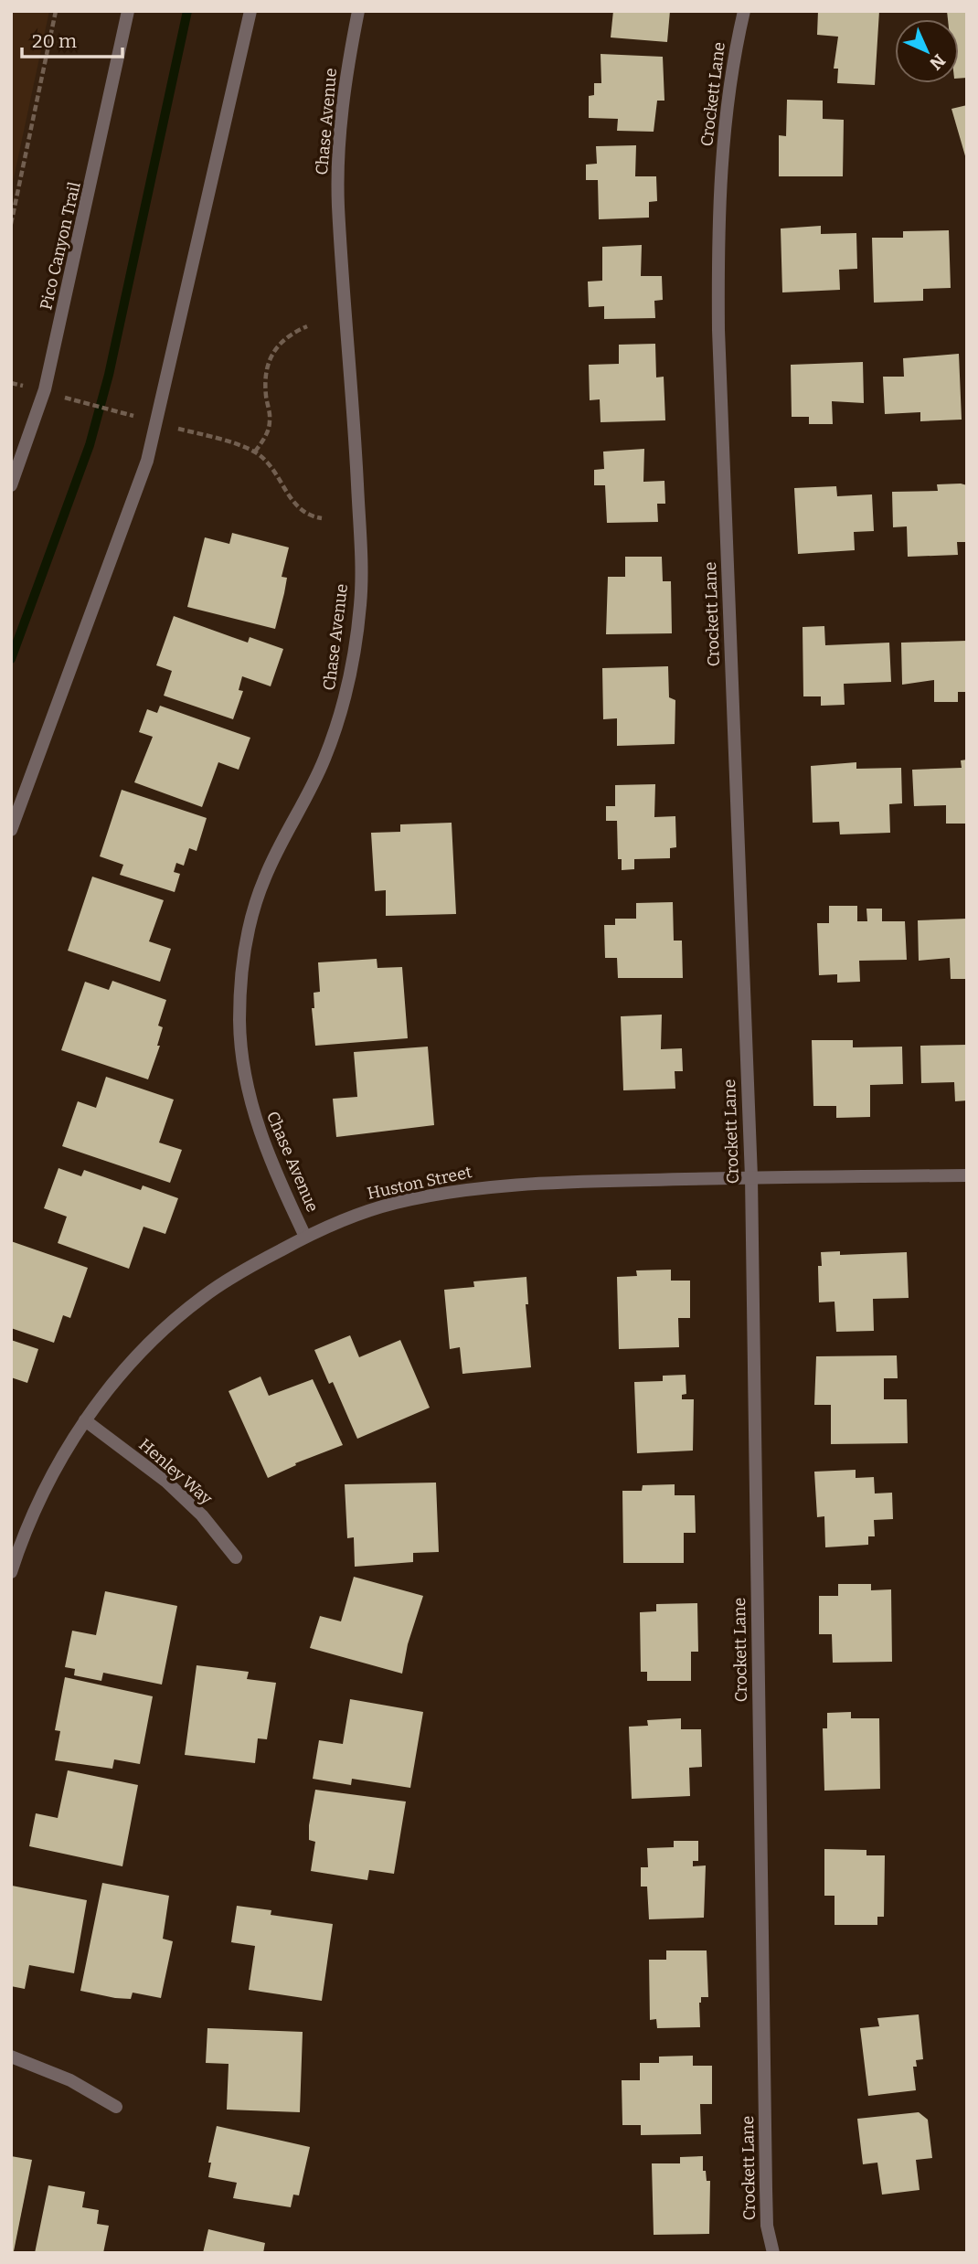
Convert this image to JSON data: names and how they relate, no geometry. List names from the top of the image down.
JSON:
{
  "streets": {
    "street": [
      "Crockett Lane",
      "Chase Avenue",
      "Pico Canyon Trail",
      "Huston Street",
      "Henley Way"
    ]
  },
  "crossings": [
    ["Crockett Lane", "Huston Street"],
    ["Chase Avenue", "Huston Street"],
    ["Huston Street", "Henley Way"]
  ],
  "scale_bar": "20 m",
  "north": "bottom right"
}
